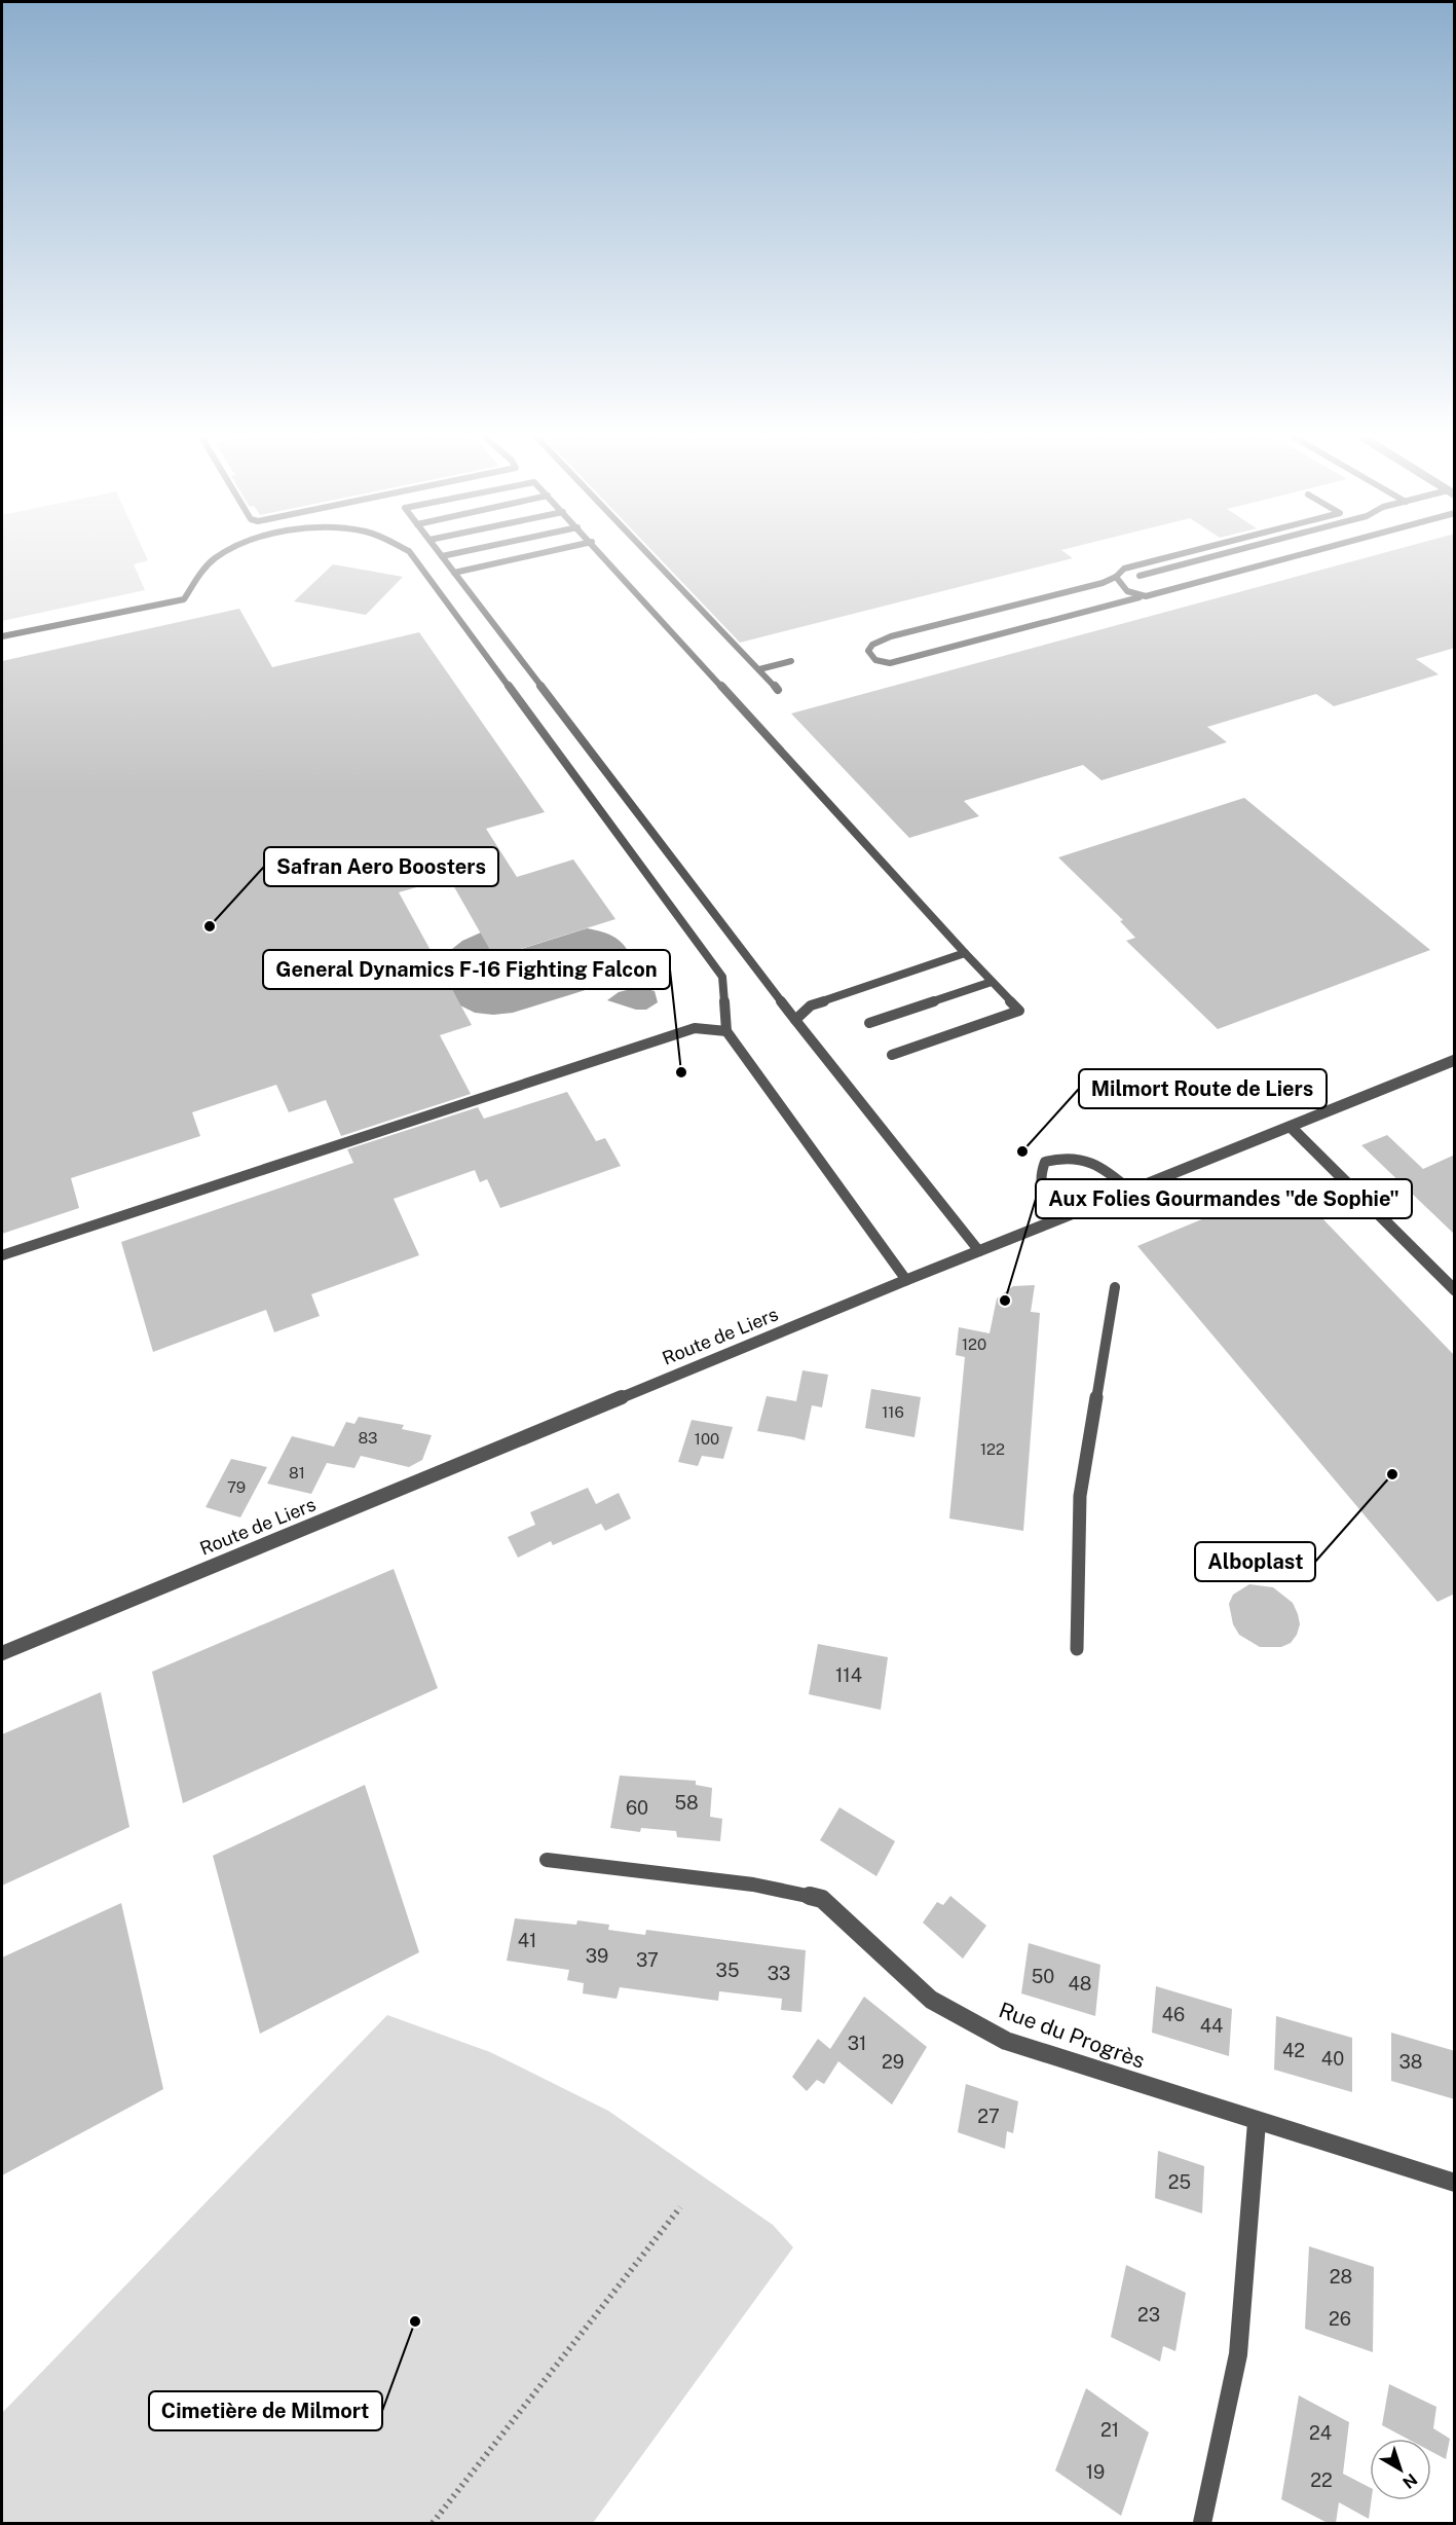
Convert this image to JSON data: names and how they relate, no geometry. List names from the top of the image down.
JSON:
{
  "streets": {
    "street": ["Route de Liers", "Rue du Progrès"]
  },
  "places": [
    "Safran Aero Boosters",
    "General Dynamics F-16 Fighting Falcon",
    "Milmort Route de Liers",
    "Aux Folies Gourmandes \"de Sophie\"",
    "Alboplast",
    "Cimetière de Milmort"
  ],
  "house_numbers": [
    "120",
    "116",
    "83",
    "100",
    "122",
    "81",
    "79",
    "114",
    "58",
    "60",
    "41",
    "39",
    "37",
    "35",
    "33",
    "50",
    "48",
    "46",
    "44",
    "31",
    "42",
    "40",
    "29",
    "38",
    "27",
    "25",
    "28",
    "23",
    "26",
    "21",
    "24",
    "19",
    "22"
  ],
  "north": "bottom right"
}
